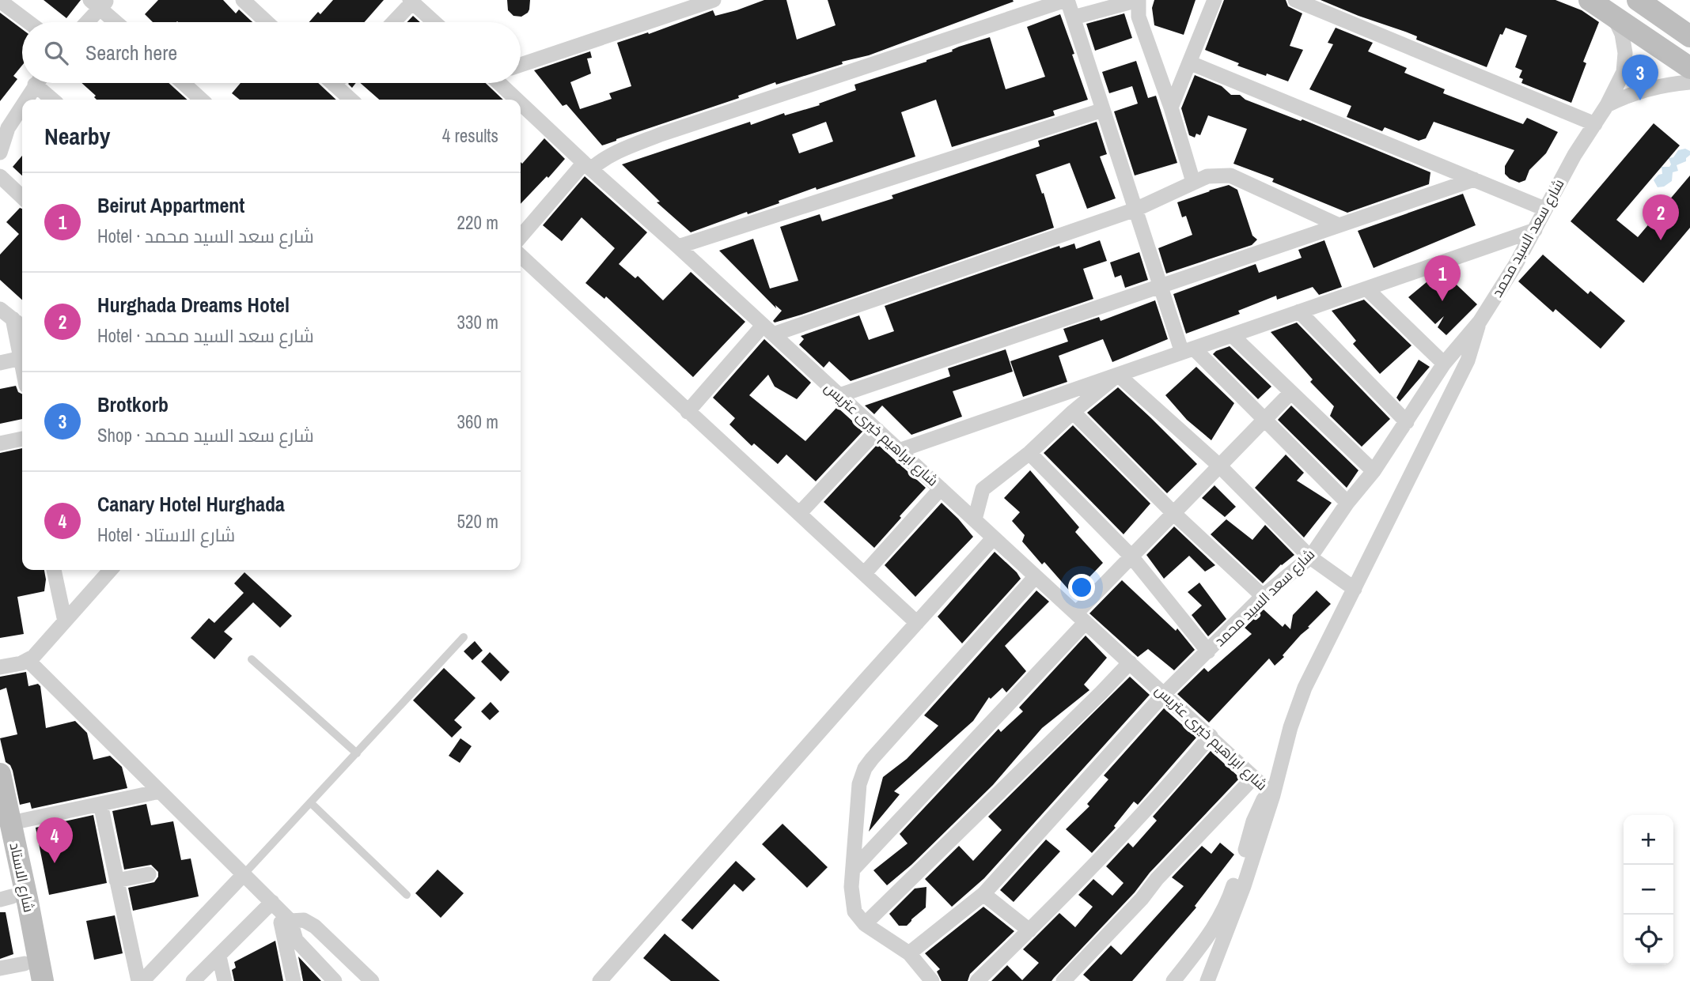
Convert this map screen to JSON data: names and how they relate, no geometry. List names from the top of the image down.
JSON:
{
  "streets": {
    "main road": ["شارع الاستاد"],
    "street": ["شارع سعد السيد محمد", "شارع ابراهيم خيرى عتريس"]
  },
  "crossings": [
    ["شارع سعد السيد محمد", "شارع ابراهيم خيرى عتريس"]
  ],
  "page": {
    "search": "Search here",
    "pins": [
      "3",
      "2",
      "1",
      "4"
    ],
    "heading": ["Nearby", "4 results"],
    "list": [
      {
        "mark": "1",
        "name": "Beirut Appartment",
        "note": "Hotel · شارع سعد السيد محمد",
        "value": "220 m"
      },
      {
        "mark": "2",
        "name": "Hurghada Dreams Hotel",
        "note": "Hotel · شارع سعد السيد محمد",
        "value": "330 m"
      },
      {
        "mark": "3",
        "name": "Brotkorb",
        "note": "Shop · شارع سعد السيد محمد",
        "value": "360 m"
      },
      {
        "mark": "4",
        "name": "Canary Hotel Hurghada",
        "note": "Hotel · شارع الاستاد",
        "value": "520 m"
      }
    ],
    "map_buttons": ["+", "−"]
  }
}
